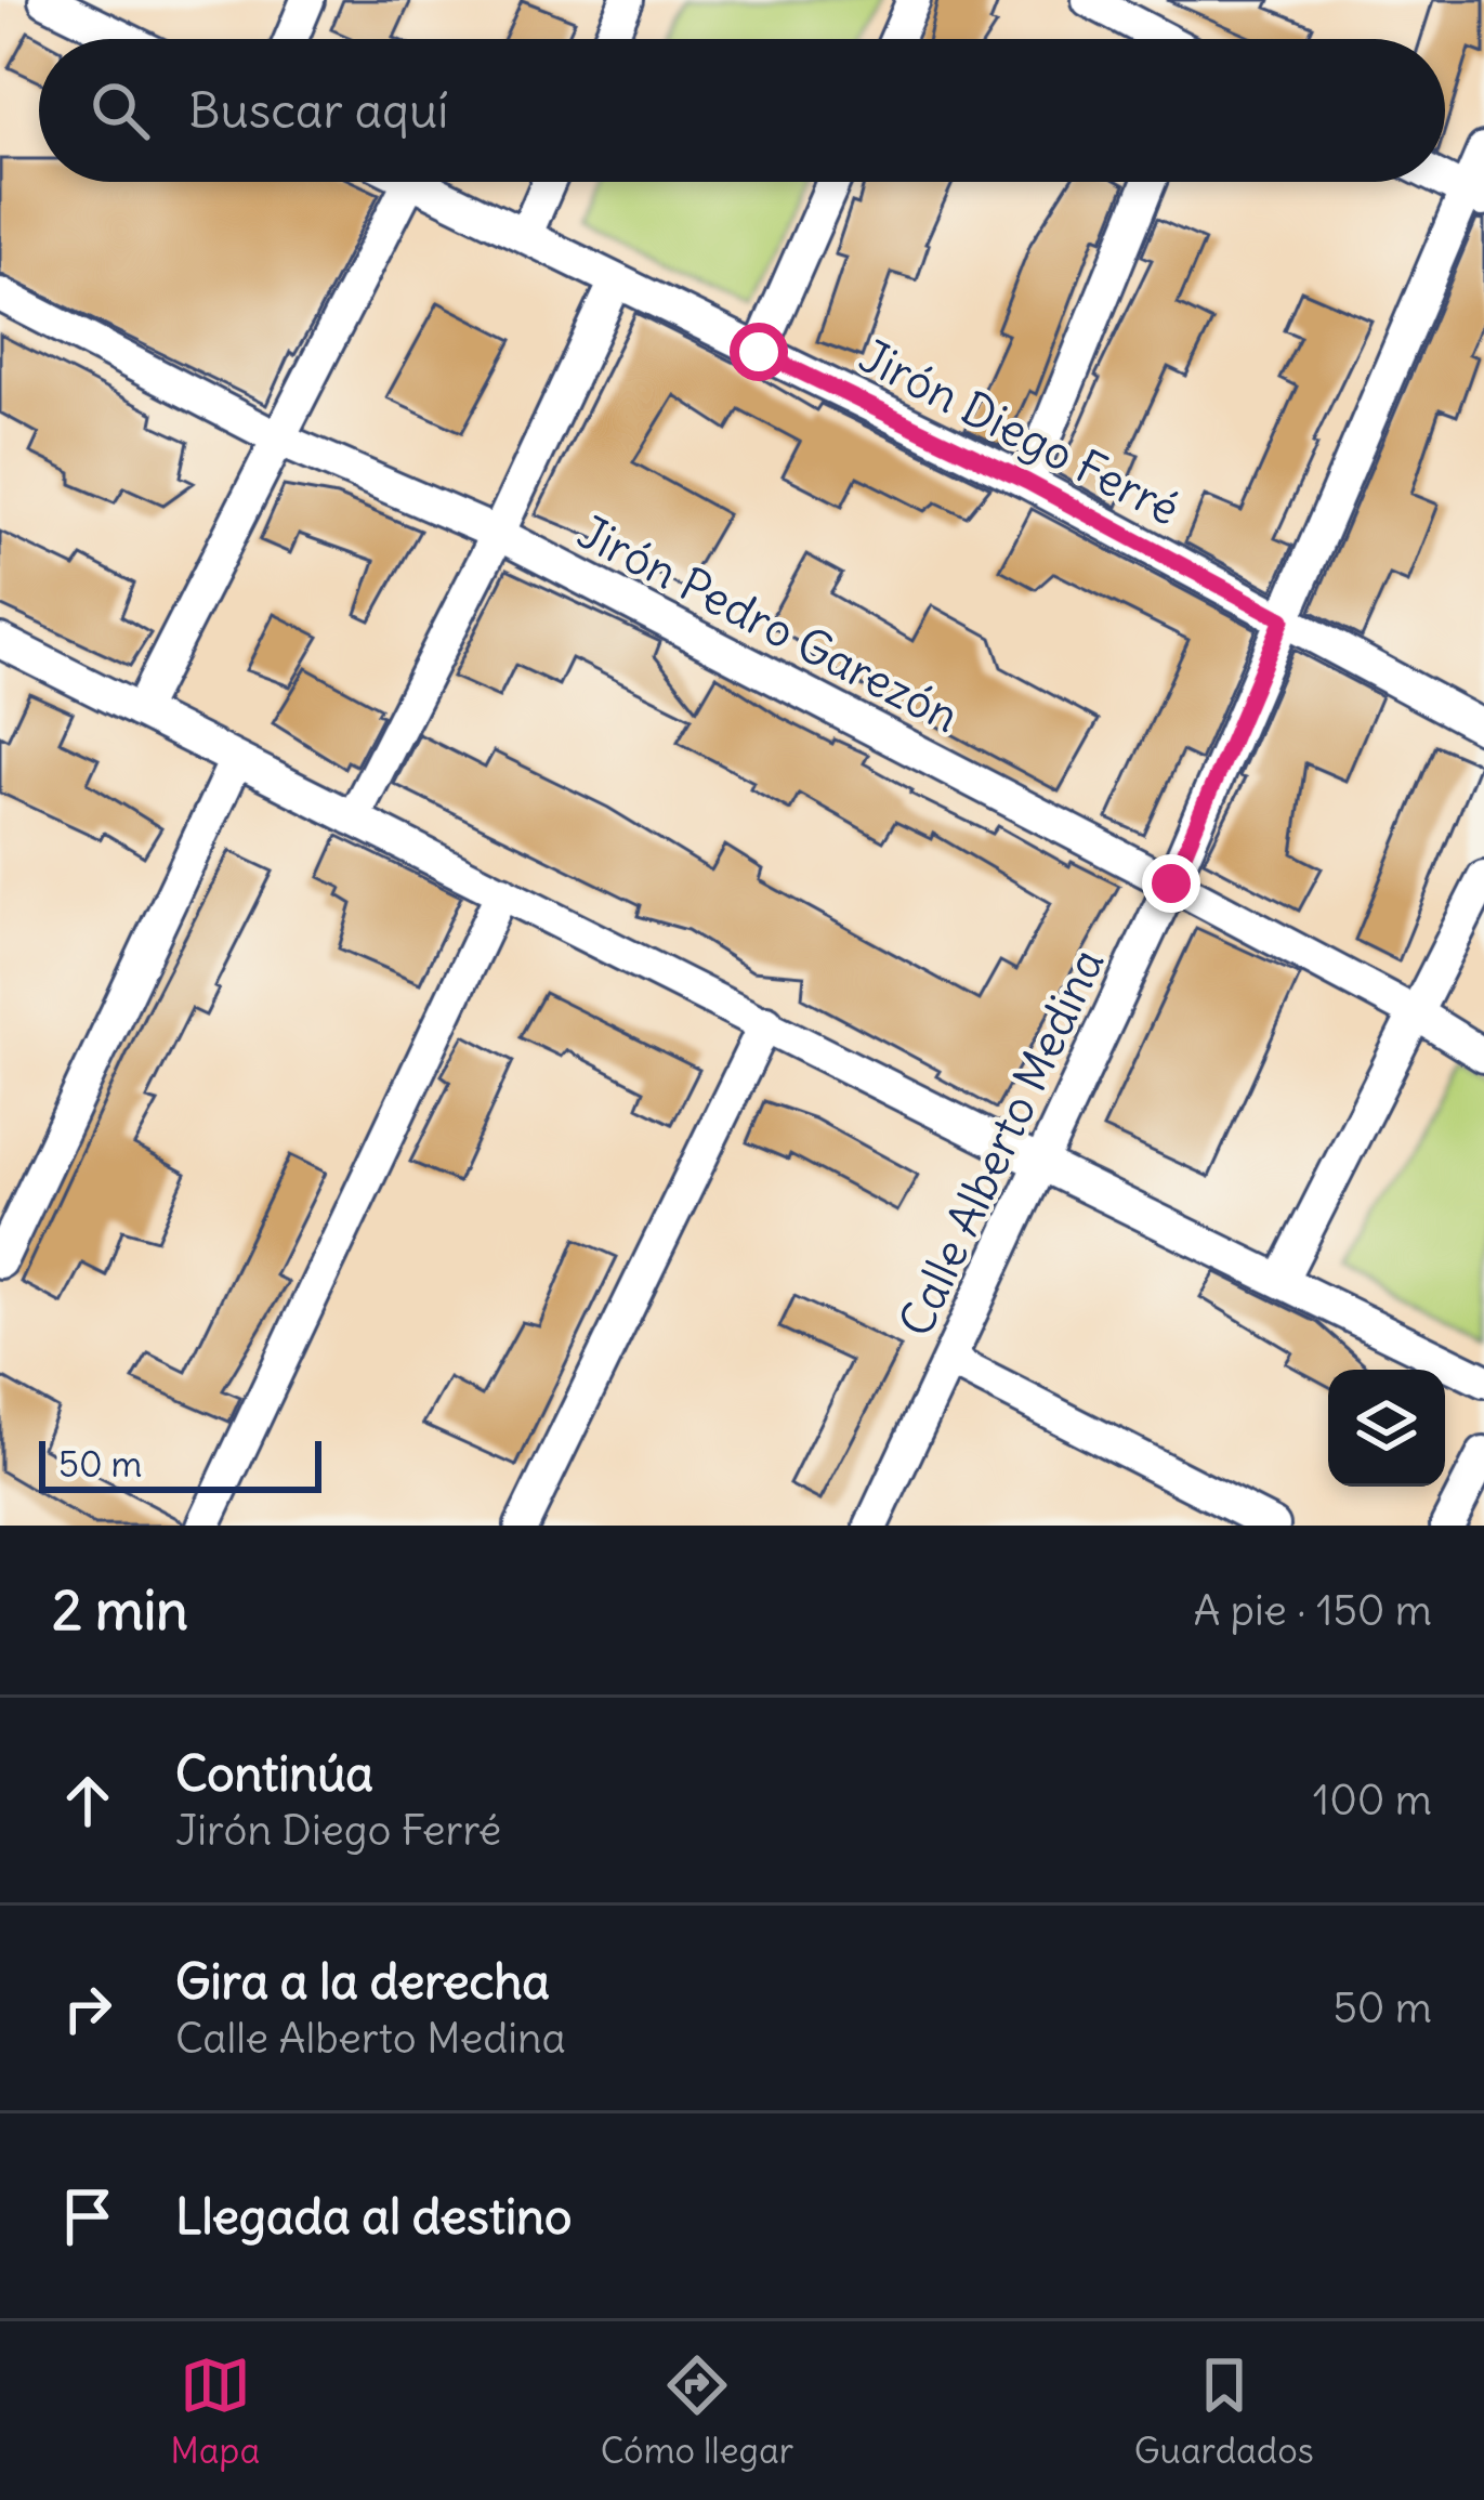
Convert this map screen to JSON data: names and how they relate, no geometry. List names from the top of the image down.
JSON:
{
  "streets": {
    "street": ["Jirón Diego Ferré", "Jirón Pedro Garezón", "Calle Alberto Medina"]
  },
  "crossings": [
    ["Jirón Diego Ferré", "Calle Alberto Medina"],
    ["Jirón Pedro Garezón", "Calle Alberto Medina"]
  ],
  "scale_bar": "50 m",
  "page": {
    "search": "Buscar aquí",
    "scale": "50 m",
    "heading": ["2 min", "A pie · 150 m"],
    "list": [
      ["Continúa", "Jirón Diego Ferré", "100 m"],
      ["Gira a la derecha", "Calle Alberto Medina", "50 m"],
      "Llegada al destino"
    ],
    "nav": ["Mapa", "Cómo llegar", "Guardados"]
  }
}
